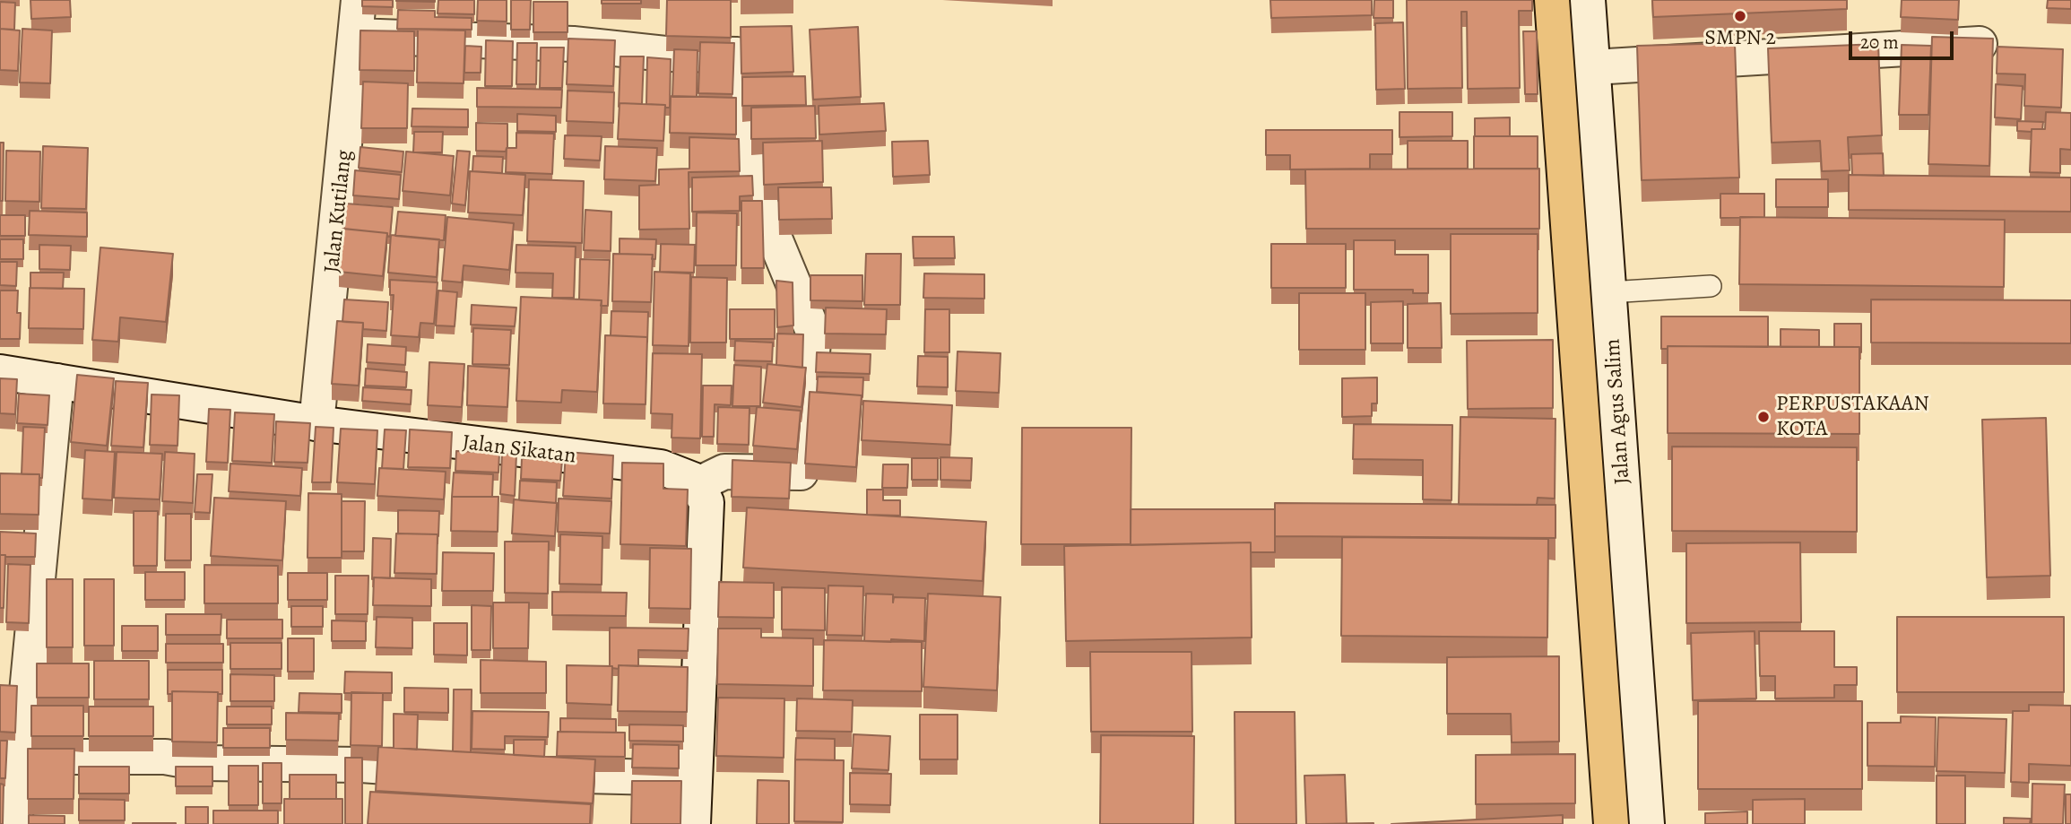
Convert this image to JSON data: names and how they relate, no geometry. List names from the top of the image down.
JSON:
{
  "streets": {
    "street": ["Jalan Kutilang", "Jalan Agus Salim", "Jalan Sikatan"]
  },
  "crossings": [
    ["Jalan Kutilang", "Jalan Sikatan"]
  ],
  "places": ["SMPN 2", "PERPUSTAKAAN KOTA"],
  "scale_bar": "20 m"
}
